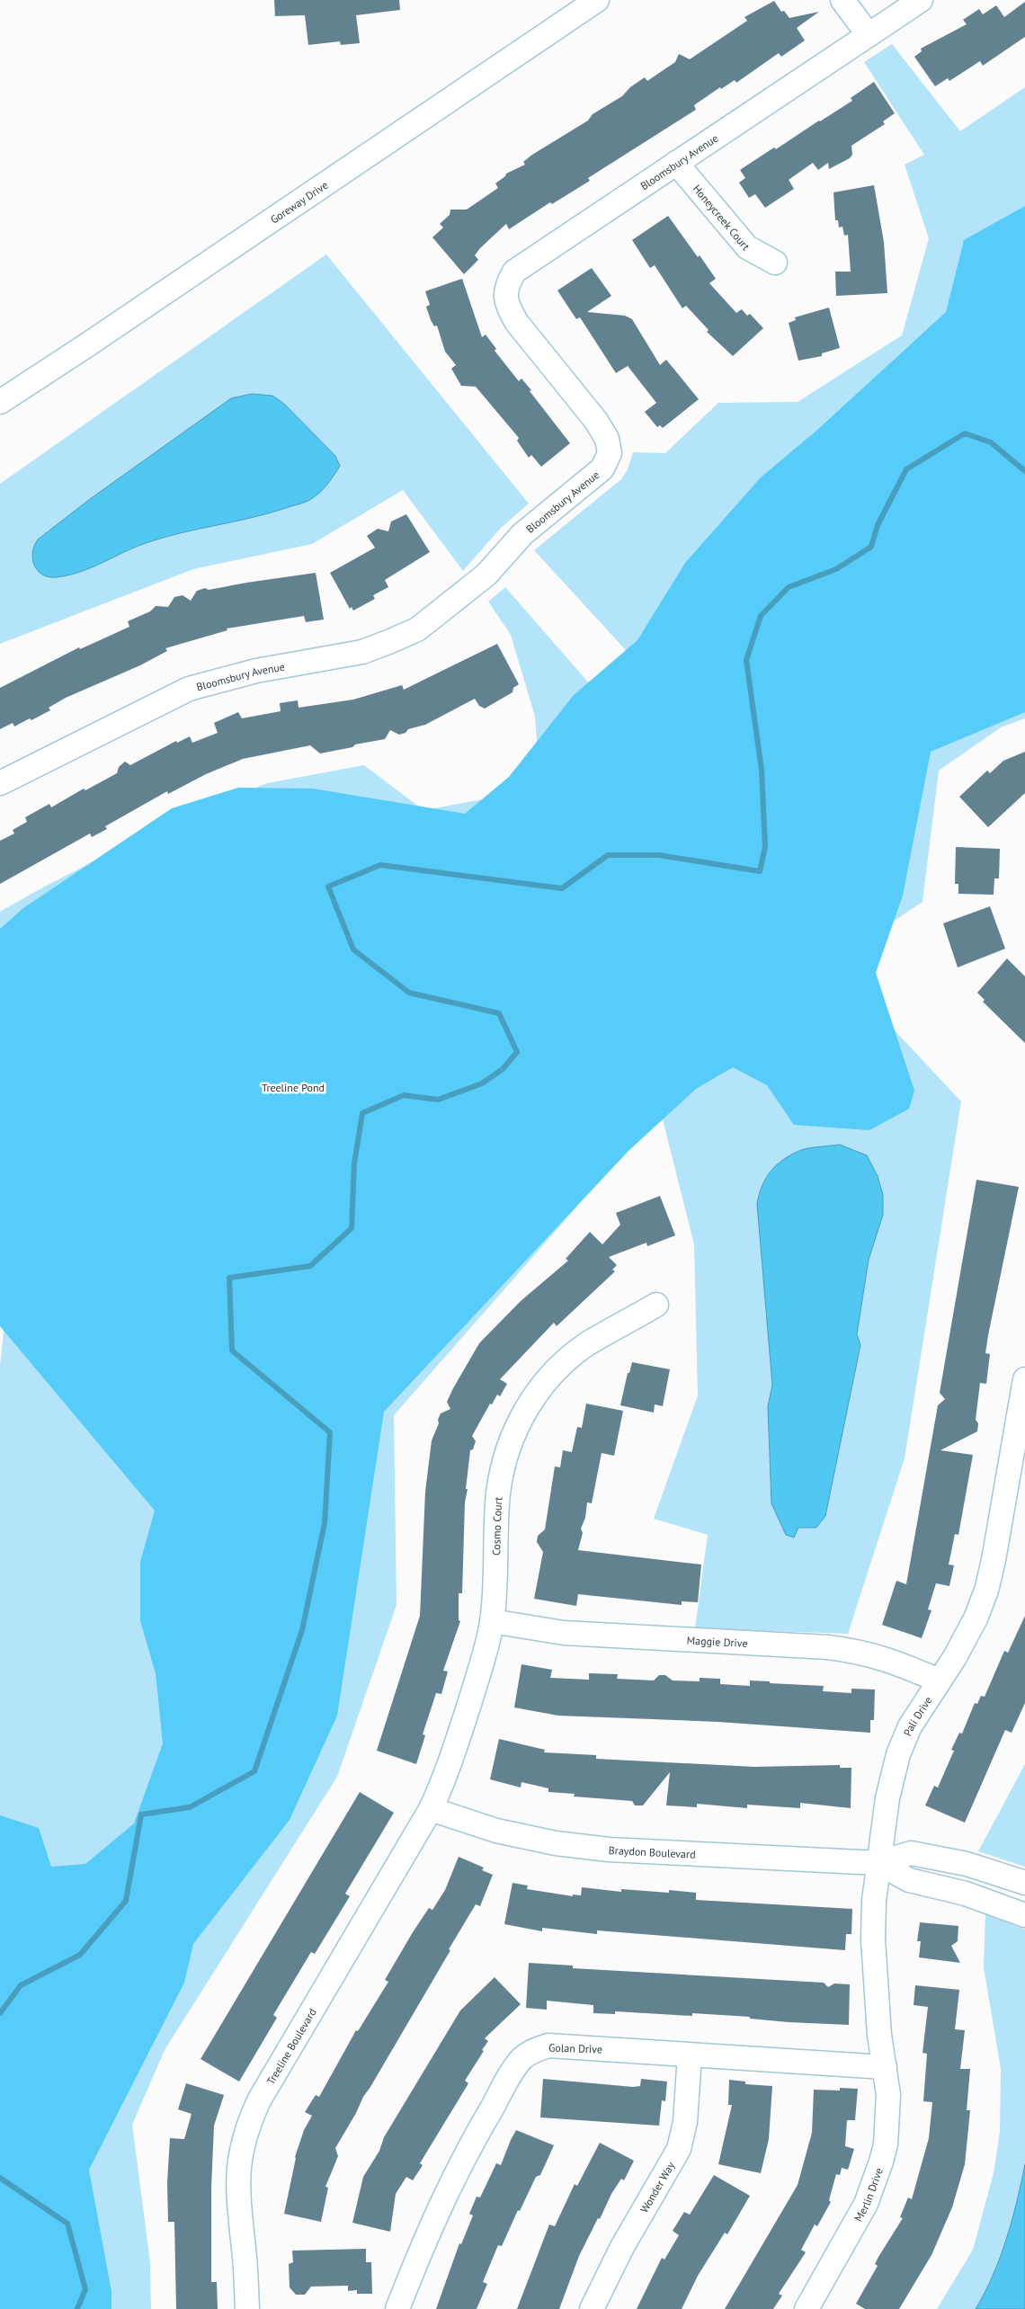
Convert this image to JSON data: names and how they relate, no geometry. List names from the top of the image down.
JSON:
{
  "streets": {
    "street": [
      "Bloomsbury Avenue",
      "Goreway Drive",
      "Honeycreek Court",
      "Cosmo Court",
      "Maggie Drive",
      "Pali Drive",
      "Braydon Boulevard",
      "Treeline Boulevard",
      "Golan Drive",
      "Wonder Way",
      "Merlin Drive"
    ]
  },
  "crossings": [
    ["Bloomsbury Avenue", "Honeycreek Court"],
    ["Cosmo Court", "Maggie Drive"],
    ["Cosmo Court", "Braydon Boulevard"],
    ["Cosmo Court", "Treeline Boulevard"],
    ["Maggie Drive", "Pali Drive"],
    ["Pali Drive", "Braydon Boulevard"],
    ["Pali Drive", "Golan Drive"],
    ["Pali Drive", "Merlin Drive"],
    ["Braydon Boulevard", "Treeline Boulevard"],
    ["Golan Drive", "Wonder Way"],
    ["Golan Drive", "Merlin Drive"]
  ],
  "parks": ["Treeline Pond"]
}
